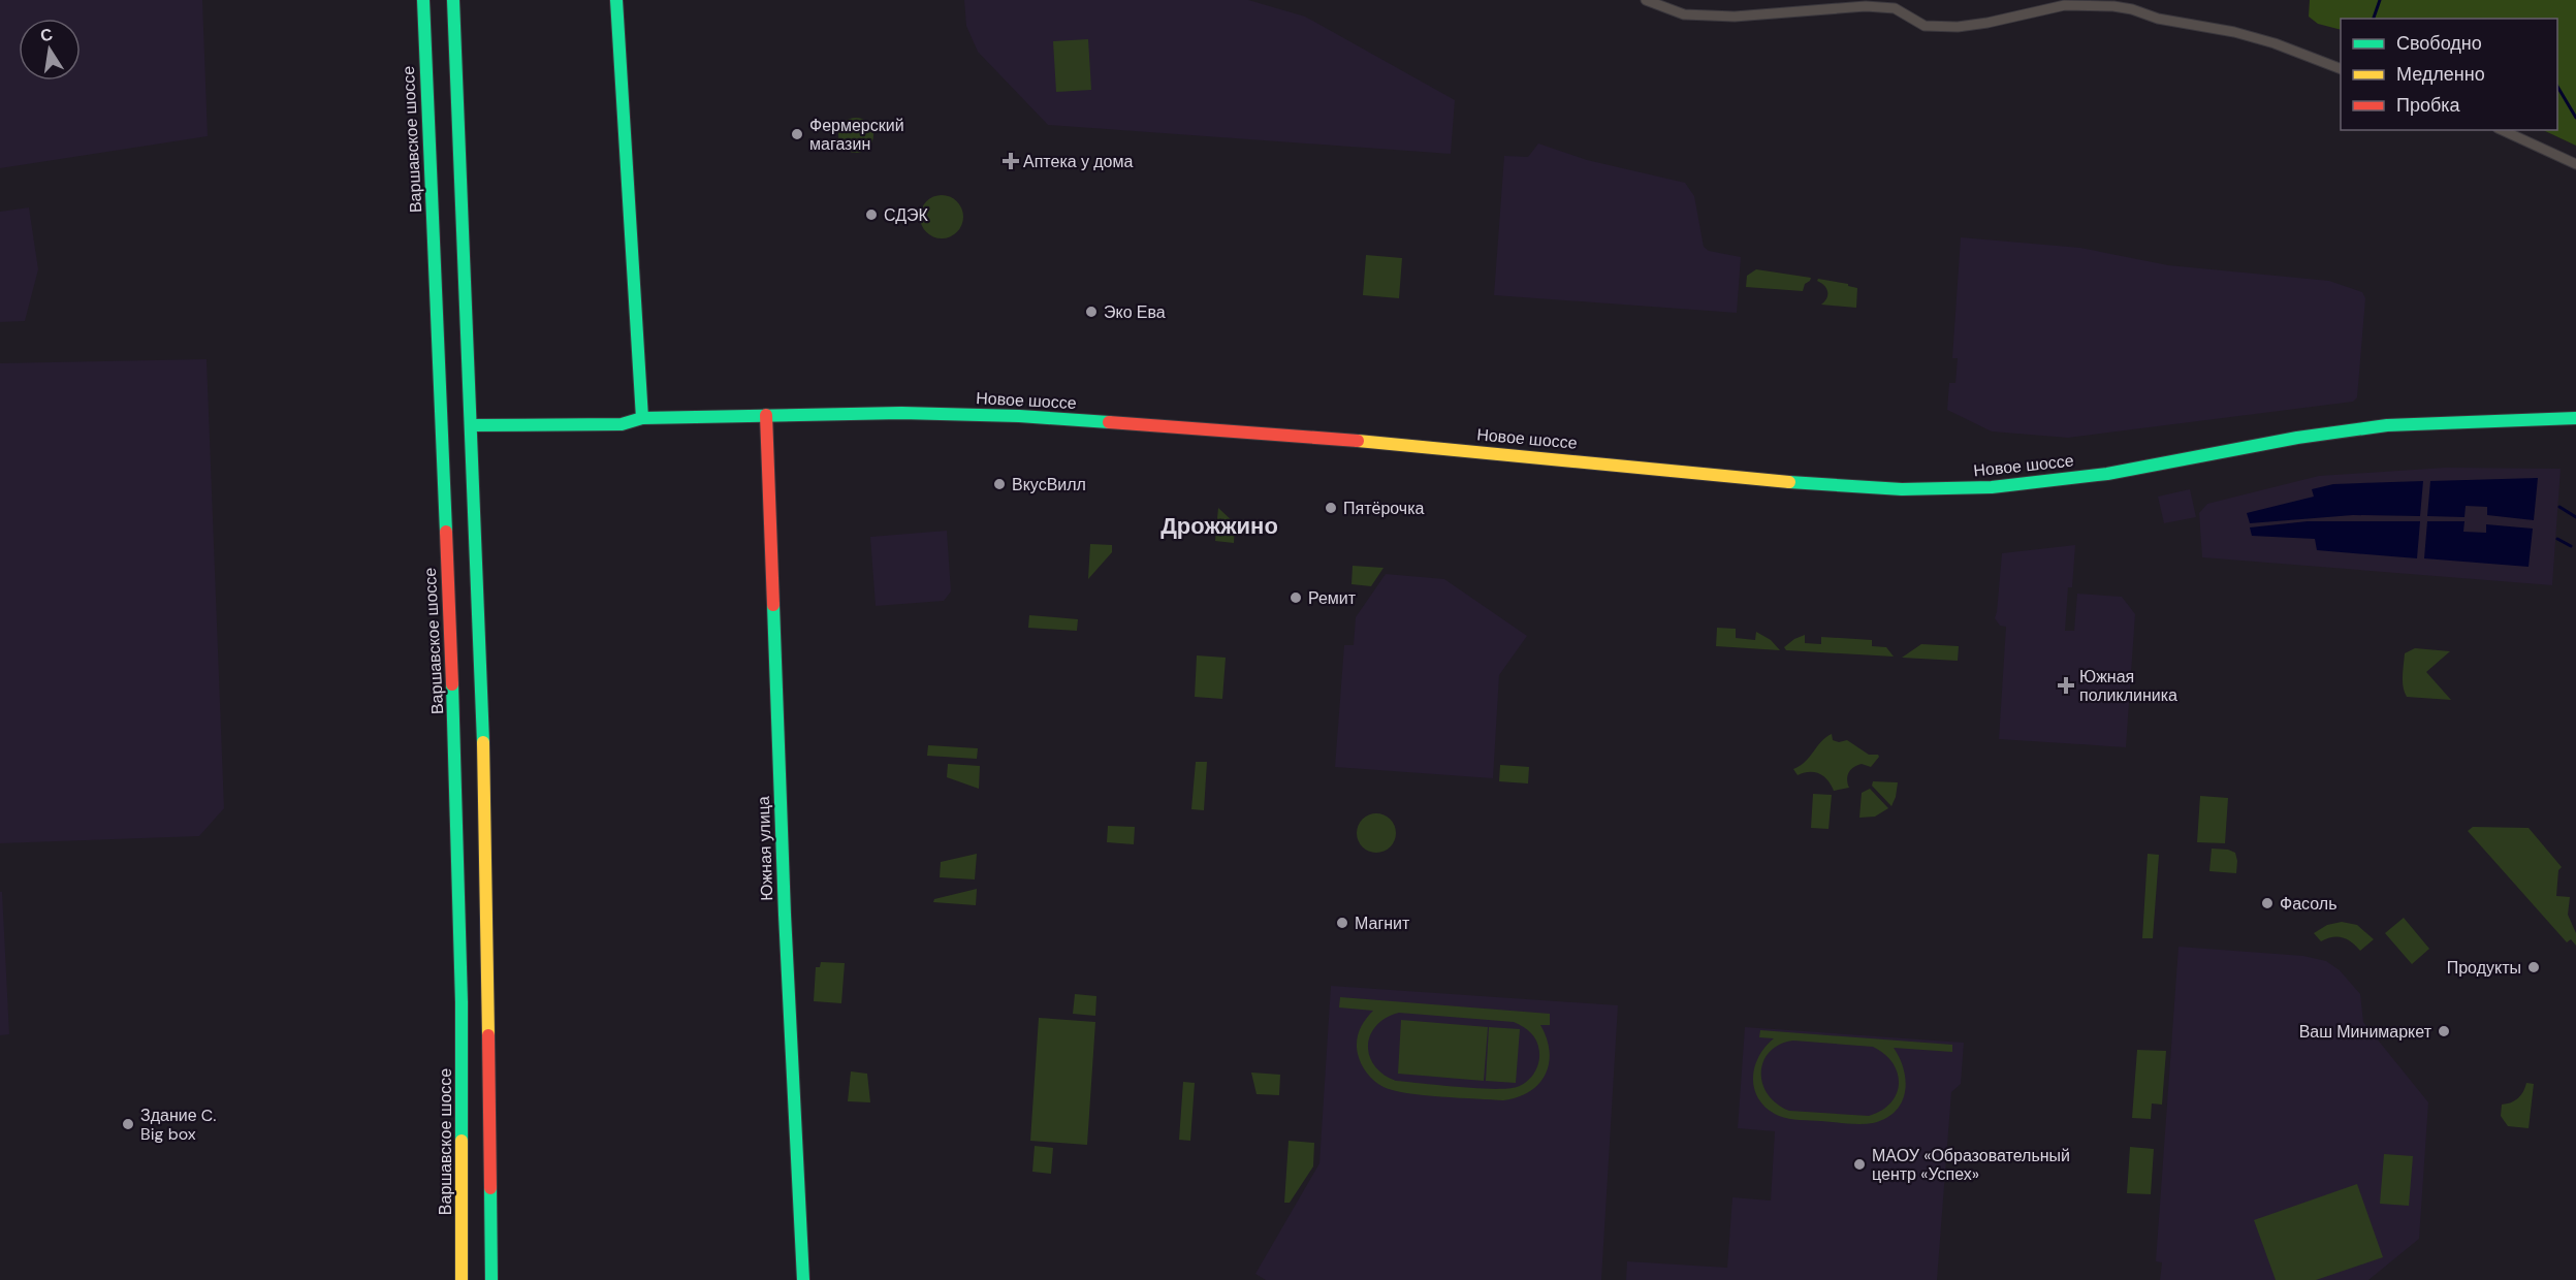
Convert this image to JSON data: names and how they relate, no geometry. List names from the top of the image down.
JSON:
{
  "streets": {
    "street": ["Варшавское шоссе", "Новое шоссе", "Южная улица"]
  },
  "crossings": [
    ["Новое шоссе", "Южная улица"]
  ],
  "districts": ["Дрожжино"],
  "places": {
    "other": [
      "Фермерский магазин",
      "СДЭК",
      "Эко Ева",
      "ВкусВилл",
      "Пятёрочка",
      "Ремит",
      "Фасоль",
      "Магнит",
      "Продукты",
      "Ваш Минимаркет",
      "Здание C. Big box",
      "МАОУ «Образовательный центр «Успех»"
    ],
    "health": ["Аптека у дома", "Южная поликлиника"]
  },
  "legend": ["Свободно", "Медленно", "Пробка"],
  "north": "top"
}
